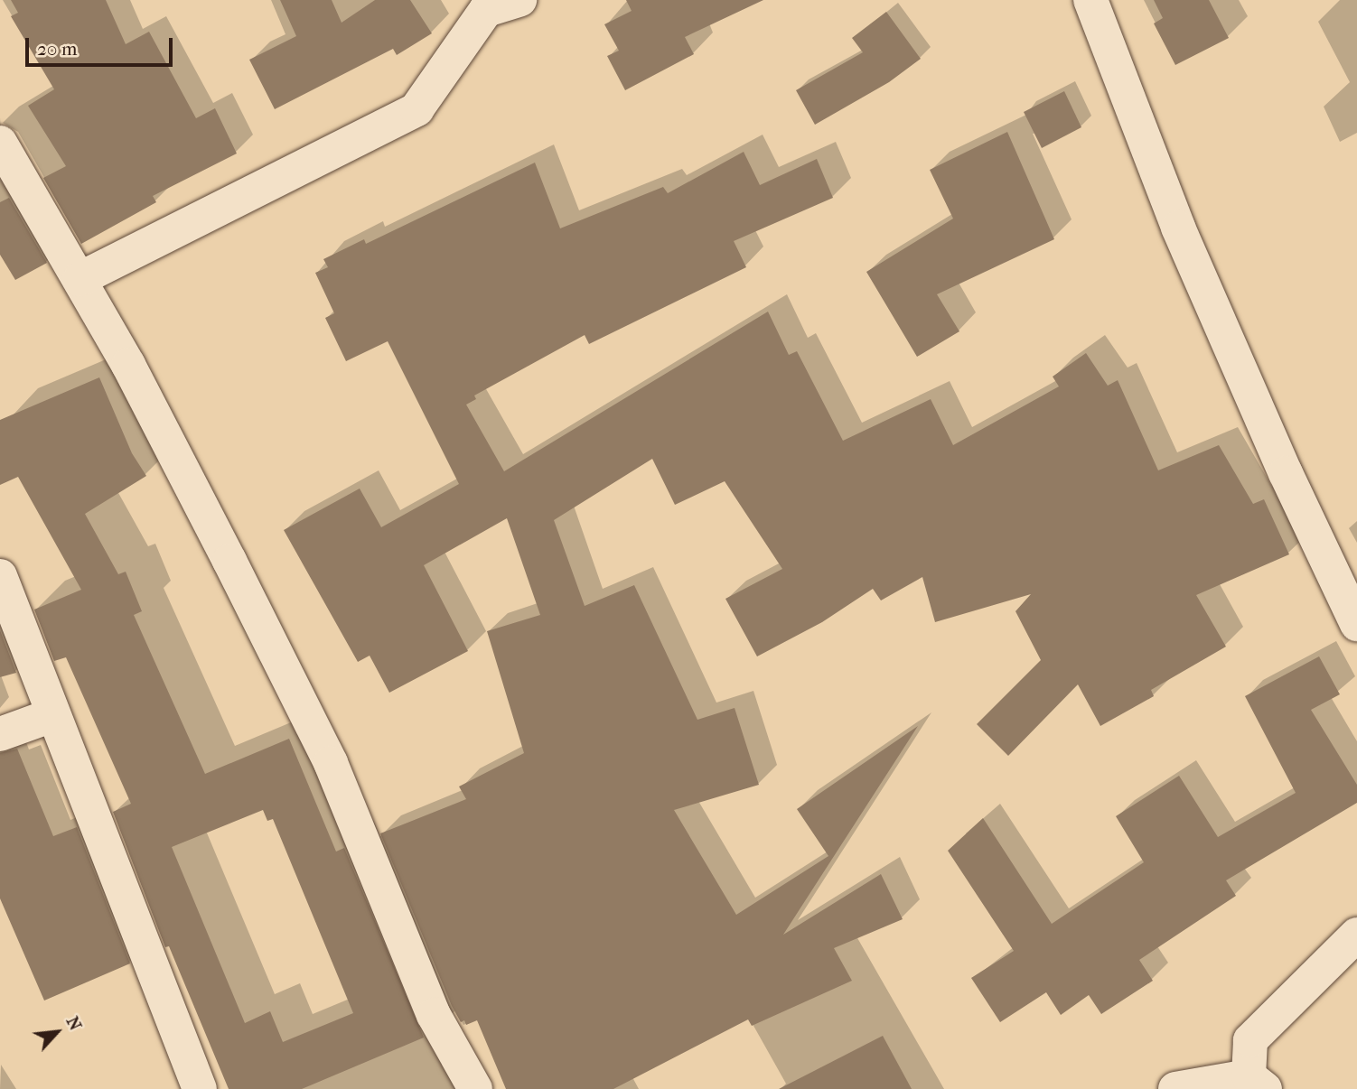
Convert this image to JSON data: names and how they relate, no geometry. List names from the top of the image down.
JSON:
{
  "scale_bar": "20 m",
  "north": "top right"
}
